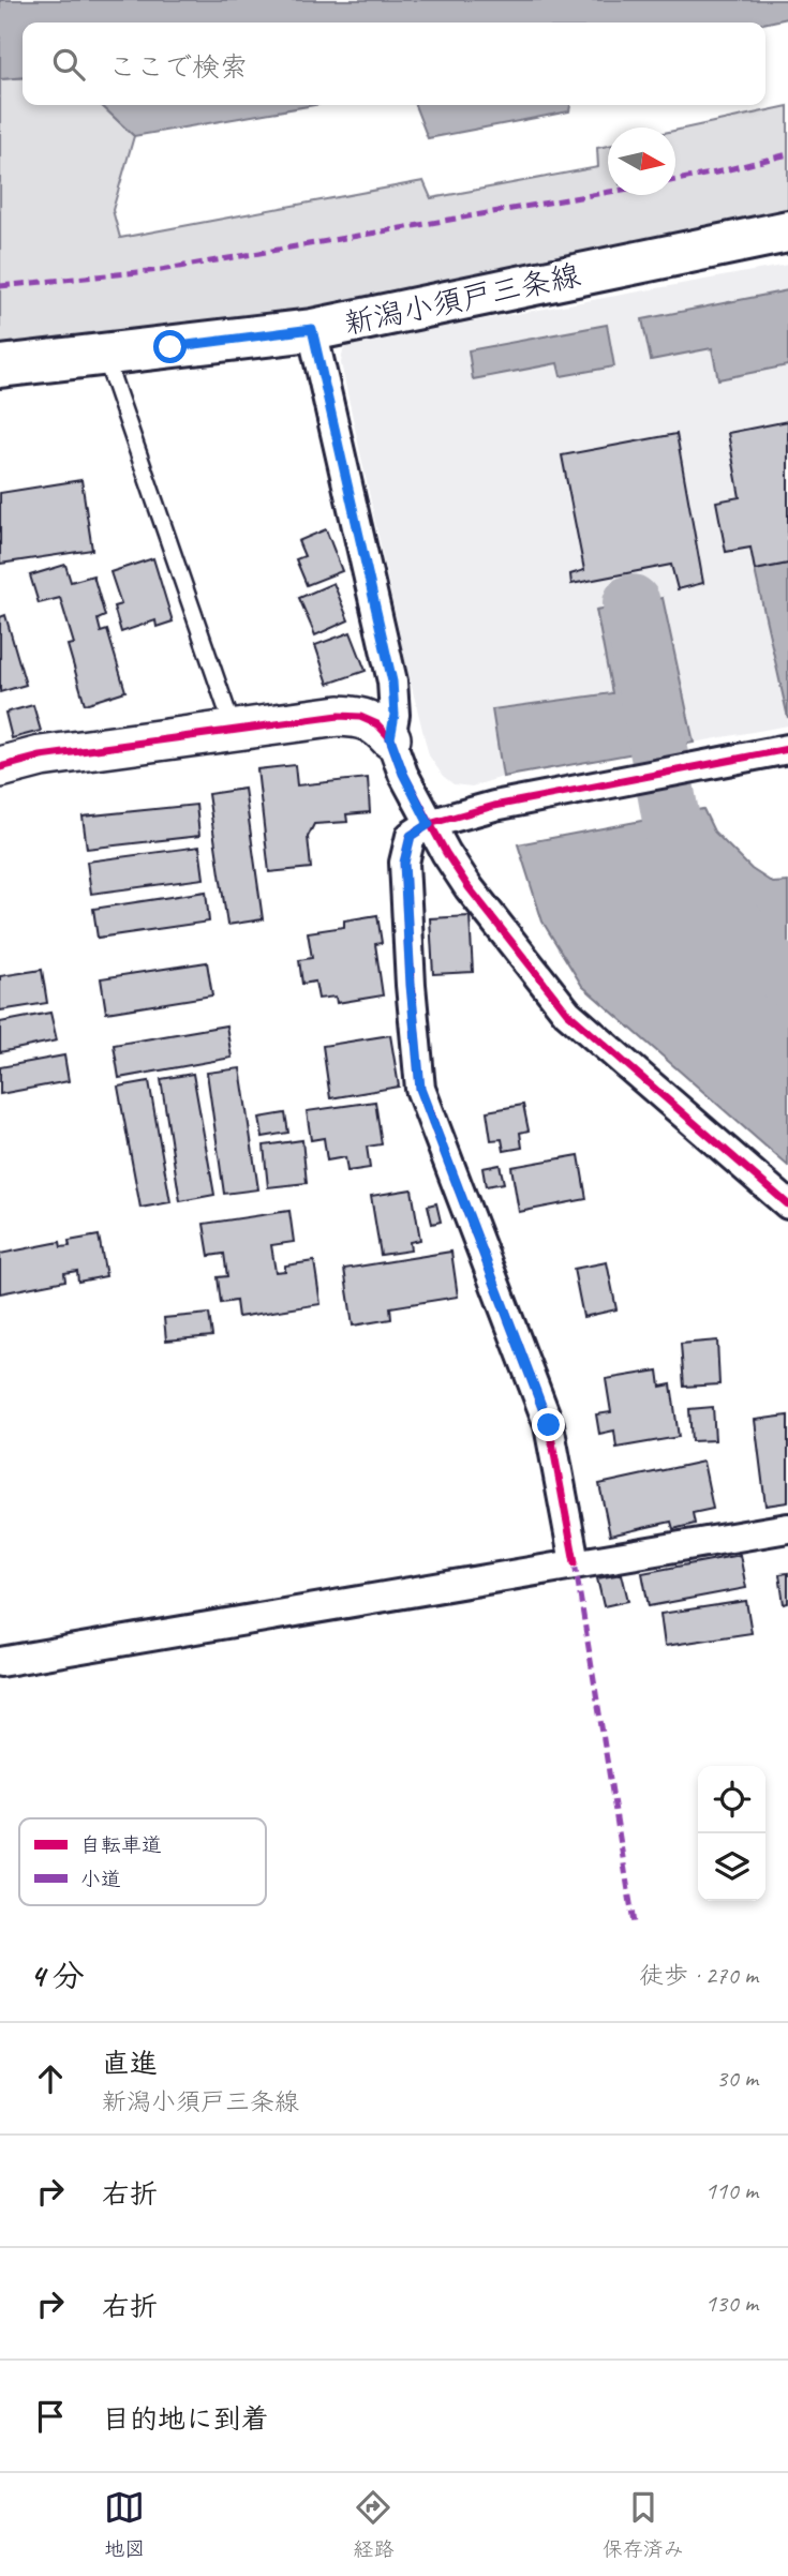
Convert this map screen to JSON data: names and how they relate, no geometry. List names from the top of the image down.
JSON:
{
  "streets": {
    "main road": ["新潟小須戸三条線"]
  },
  "legend": ["自転車道", "小道"],
  "north": "right",
  "page": {
    "search": "ここで検索",
    "heading": ["4 分", "徒歩 · 270 m"],
    "list": [
      ["直進", "新潟小須戸三条線", "30 m"],
      ["右折", "110 m"],
      ["右折", "130 m"],
      "目的地に到着"
    ],
    "nav": ["地図", "経路", "保存済み"]
  }
}
